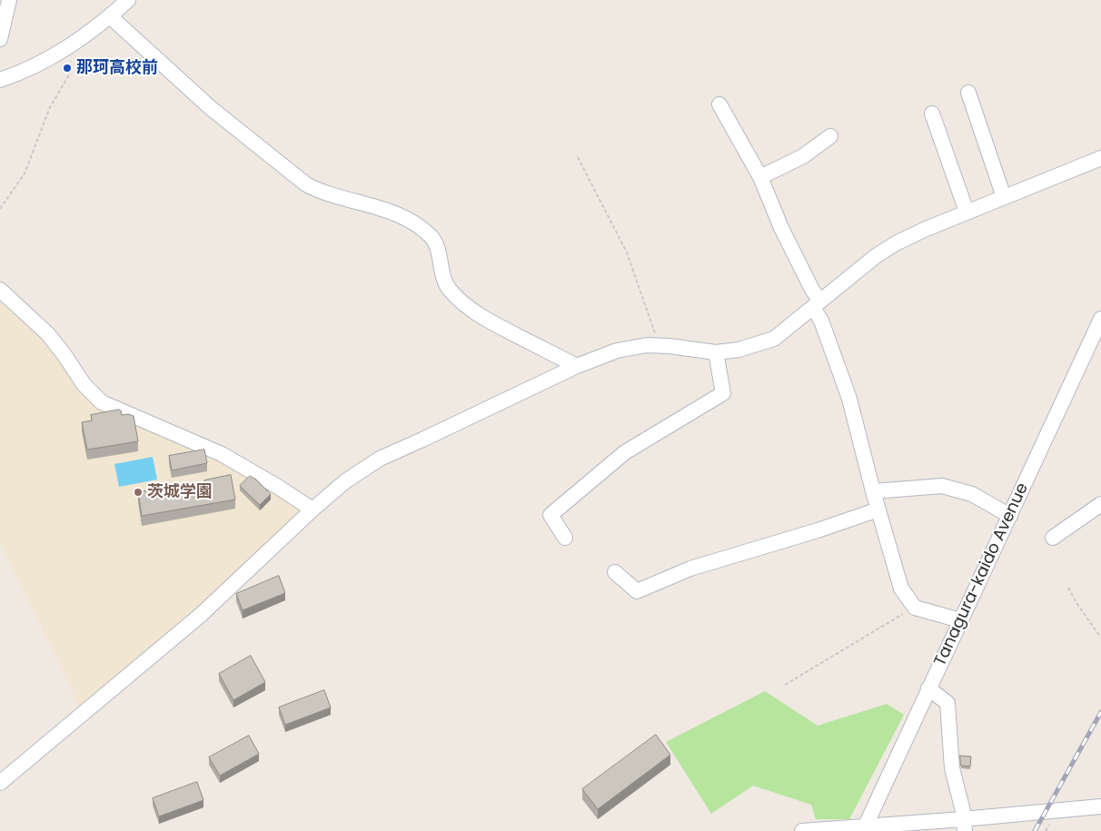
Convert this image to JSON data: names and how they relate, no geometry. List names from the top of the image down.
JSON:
{
  "streets": {
    "street": ["Tanagura-kaido Avenue"]
  },
  "places": ["那珂高校前", "茨城学園"]
}
